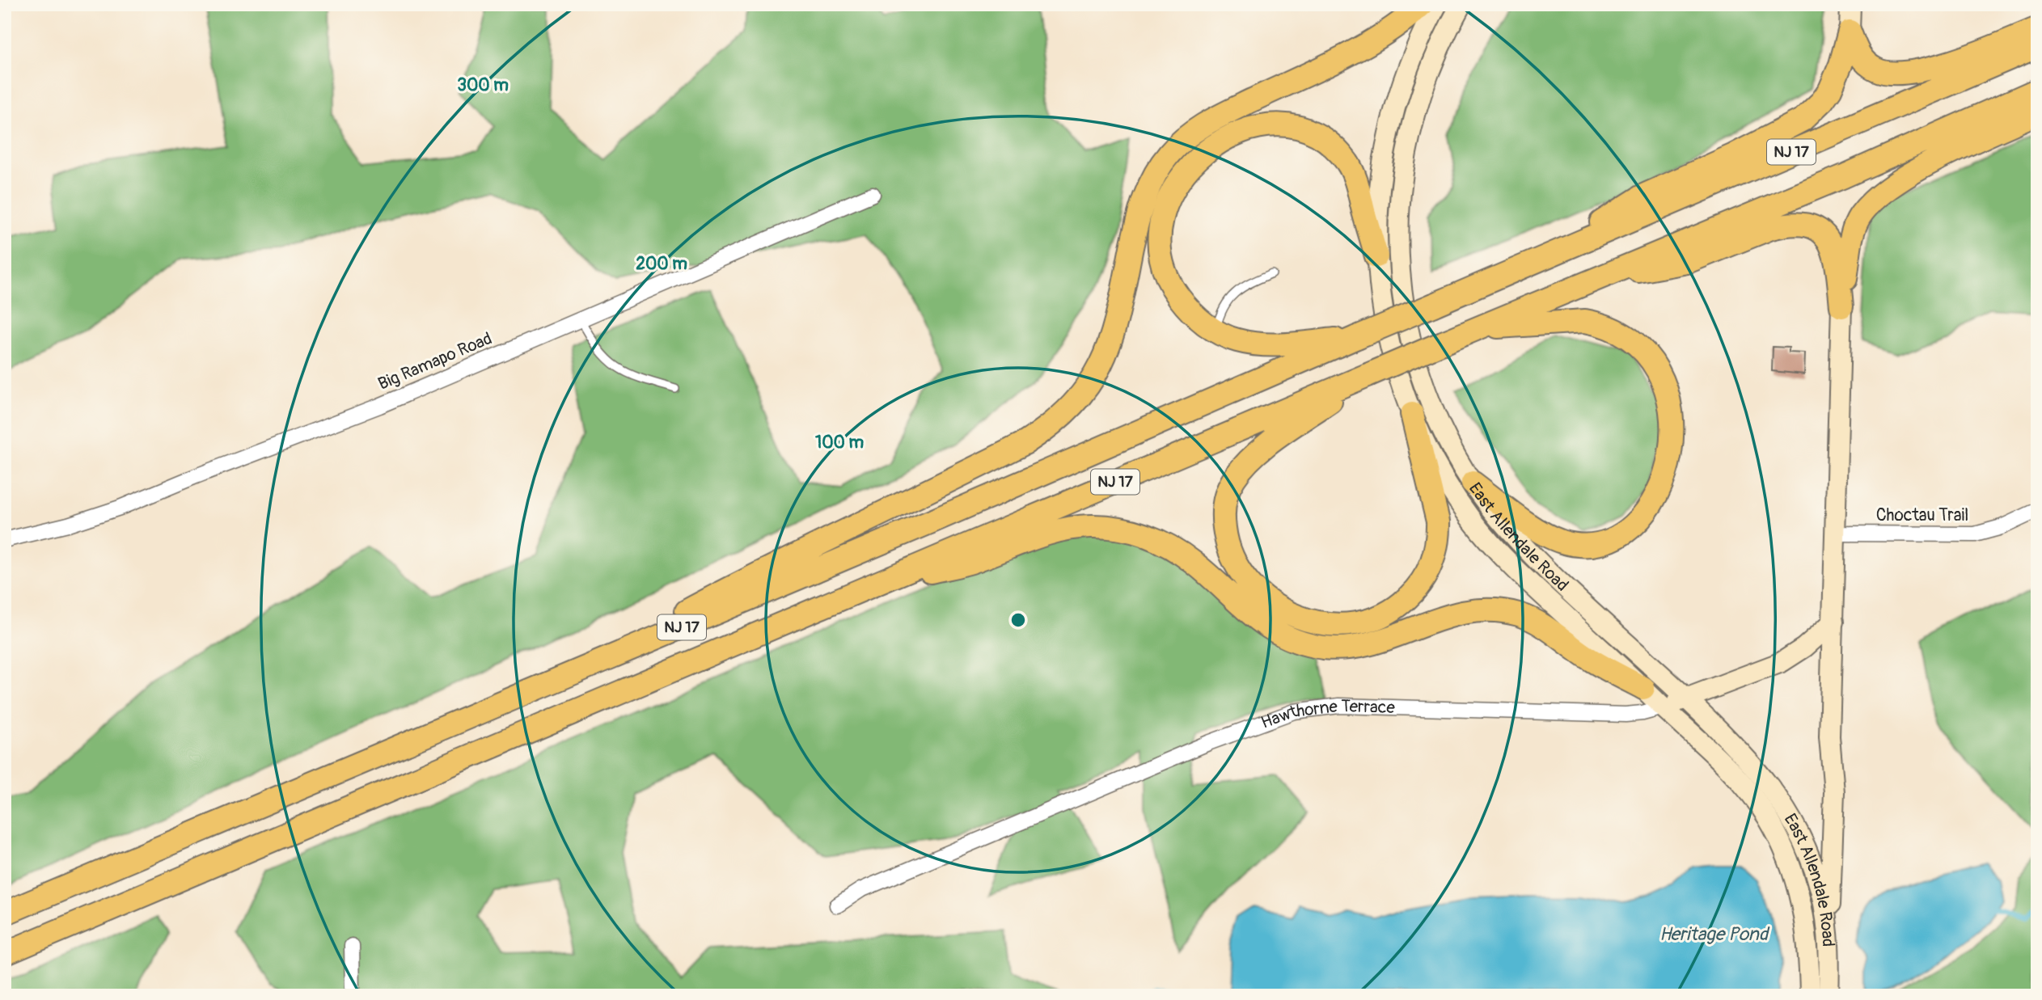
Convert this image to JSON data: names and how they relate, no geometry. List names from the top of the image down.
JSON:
{
  "streets": {
    "highway": ["NJ 17"],
    "main road": ["East Allendale Road", "Hawthorne Terrace"],
    "street": ["Big Ramapo Road", "Choctau Trail"]
  },
  "crossings": [
    ["East Allendale Road", "Hawthorne Terrace"]
  ],
  "water": ["Heritage Pond"],
  "rings": ["300 m", "200 m", "100 m"]
}
